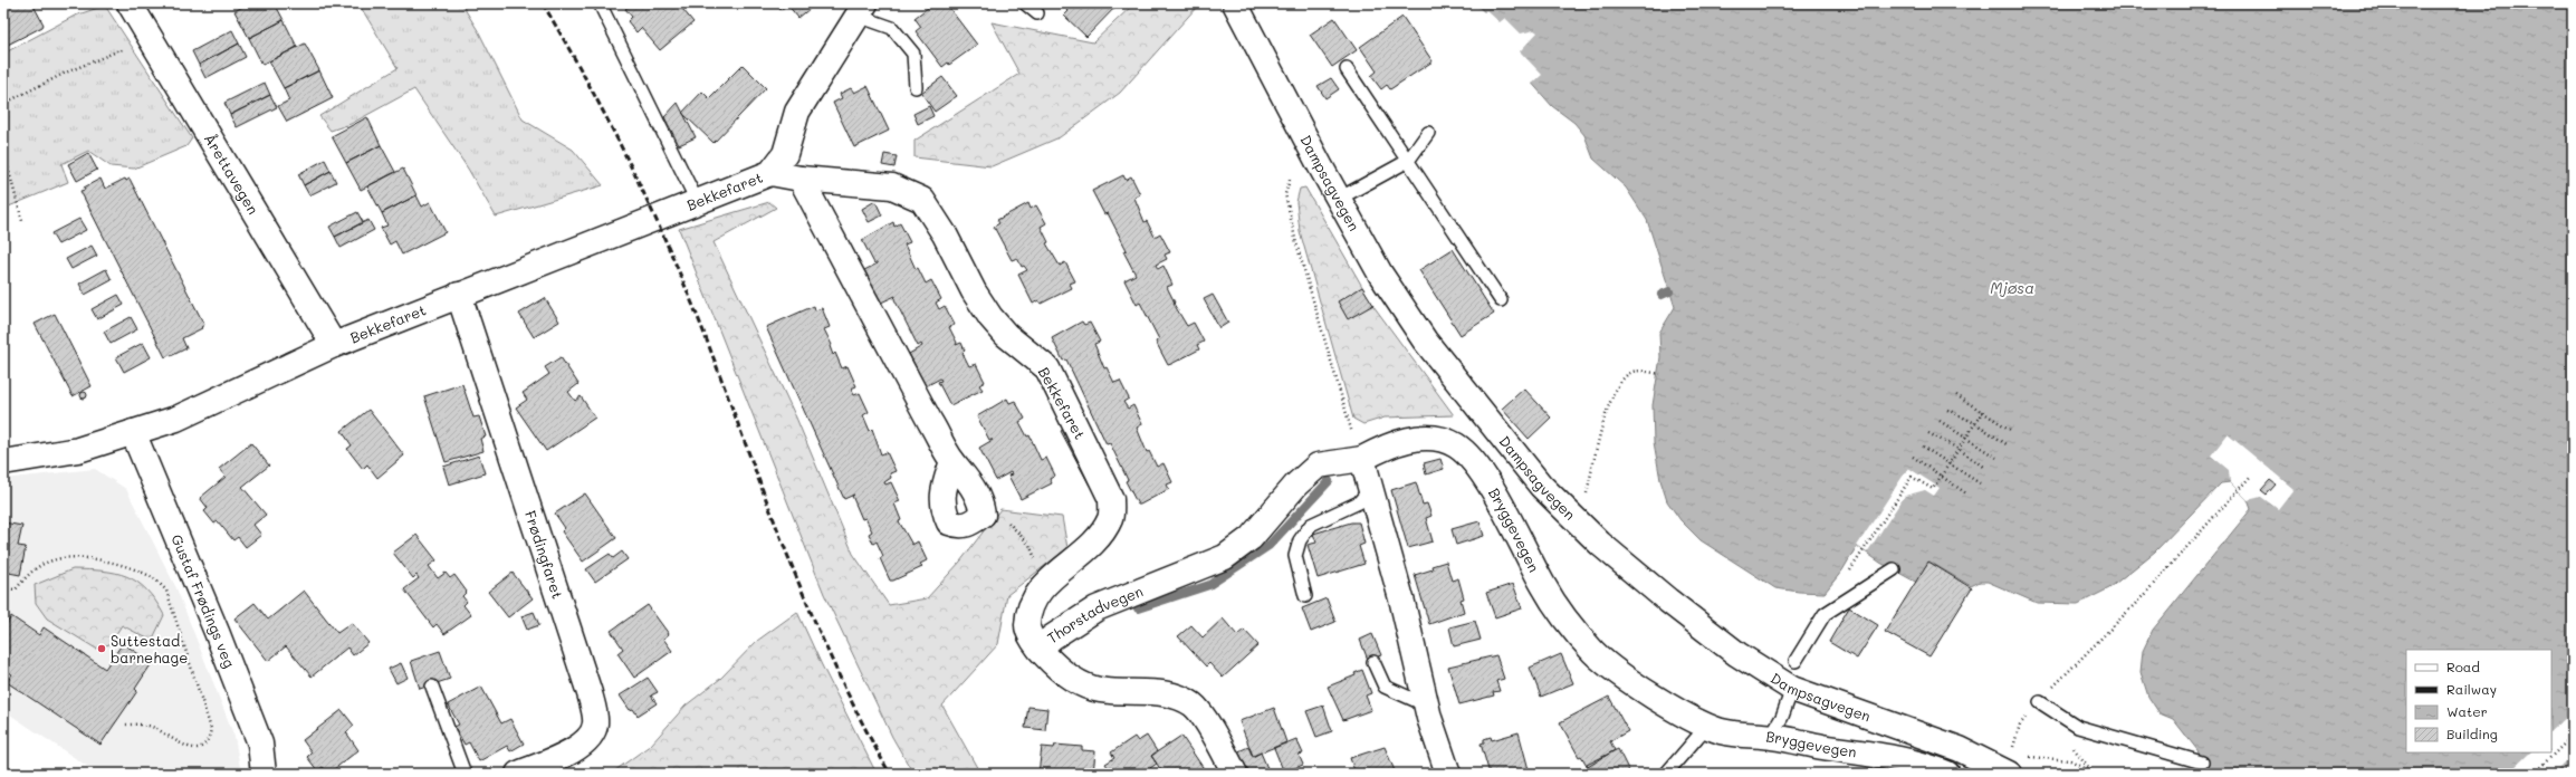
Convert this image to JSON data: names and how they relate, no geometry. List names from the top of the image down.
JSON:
{
  "streets": {
    "street": [
      "Årettavegen",
      "Dampsagvegen",
      "Bekkefaret",
      "Bryggevegen",
      "Frødingfaret",
      "Gustaf Frødings veg",
      "Thorstadvegen"
    ]
  },
  "crossings": [
    ["Årettavegen", "Bekkefaret"],
    ["Bekkefaret", "Frødingfaret"],
    ["Bekkefaret", "Gustaf Frødings veg"],
    ["Bekkefaret", "Thorstadvegen"],
    ["Bryggevegen", "Thorstadvegen"]
  ],
  "water": ["Mjøsa"],
  "places": ["Suttestad barnehage"],
  "legend": [
    "Road",
    "Railway",
    "Water",
    "Building"
  ]
}
